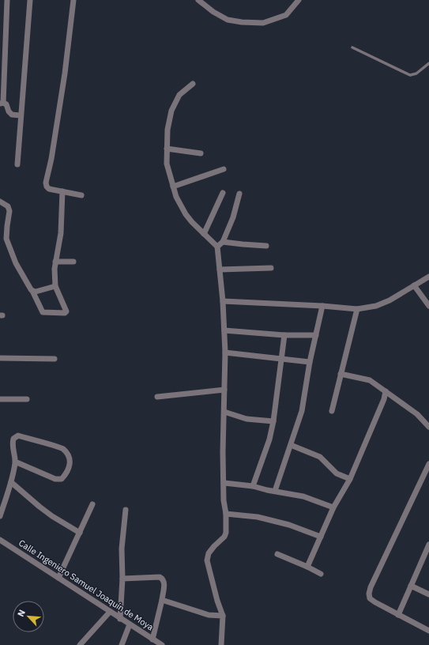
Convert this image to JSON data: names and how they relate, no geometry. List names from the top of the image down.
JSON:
{
  "streets": {
    "street": ["Calle Ingeniero Samuel Joaquín de Moya"]
  },
  "north": "top left"
}
